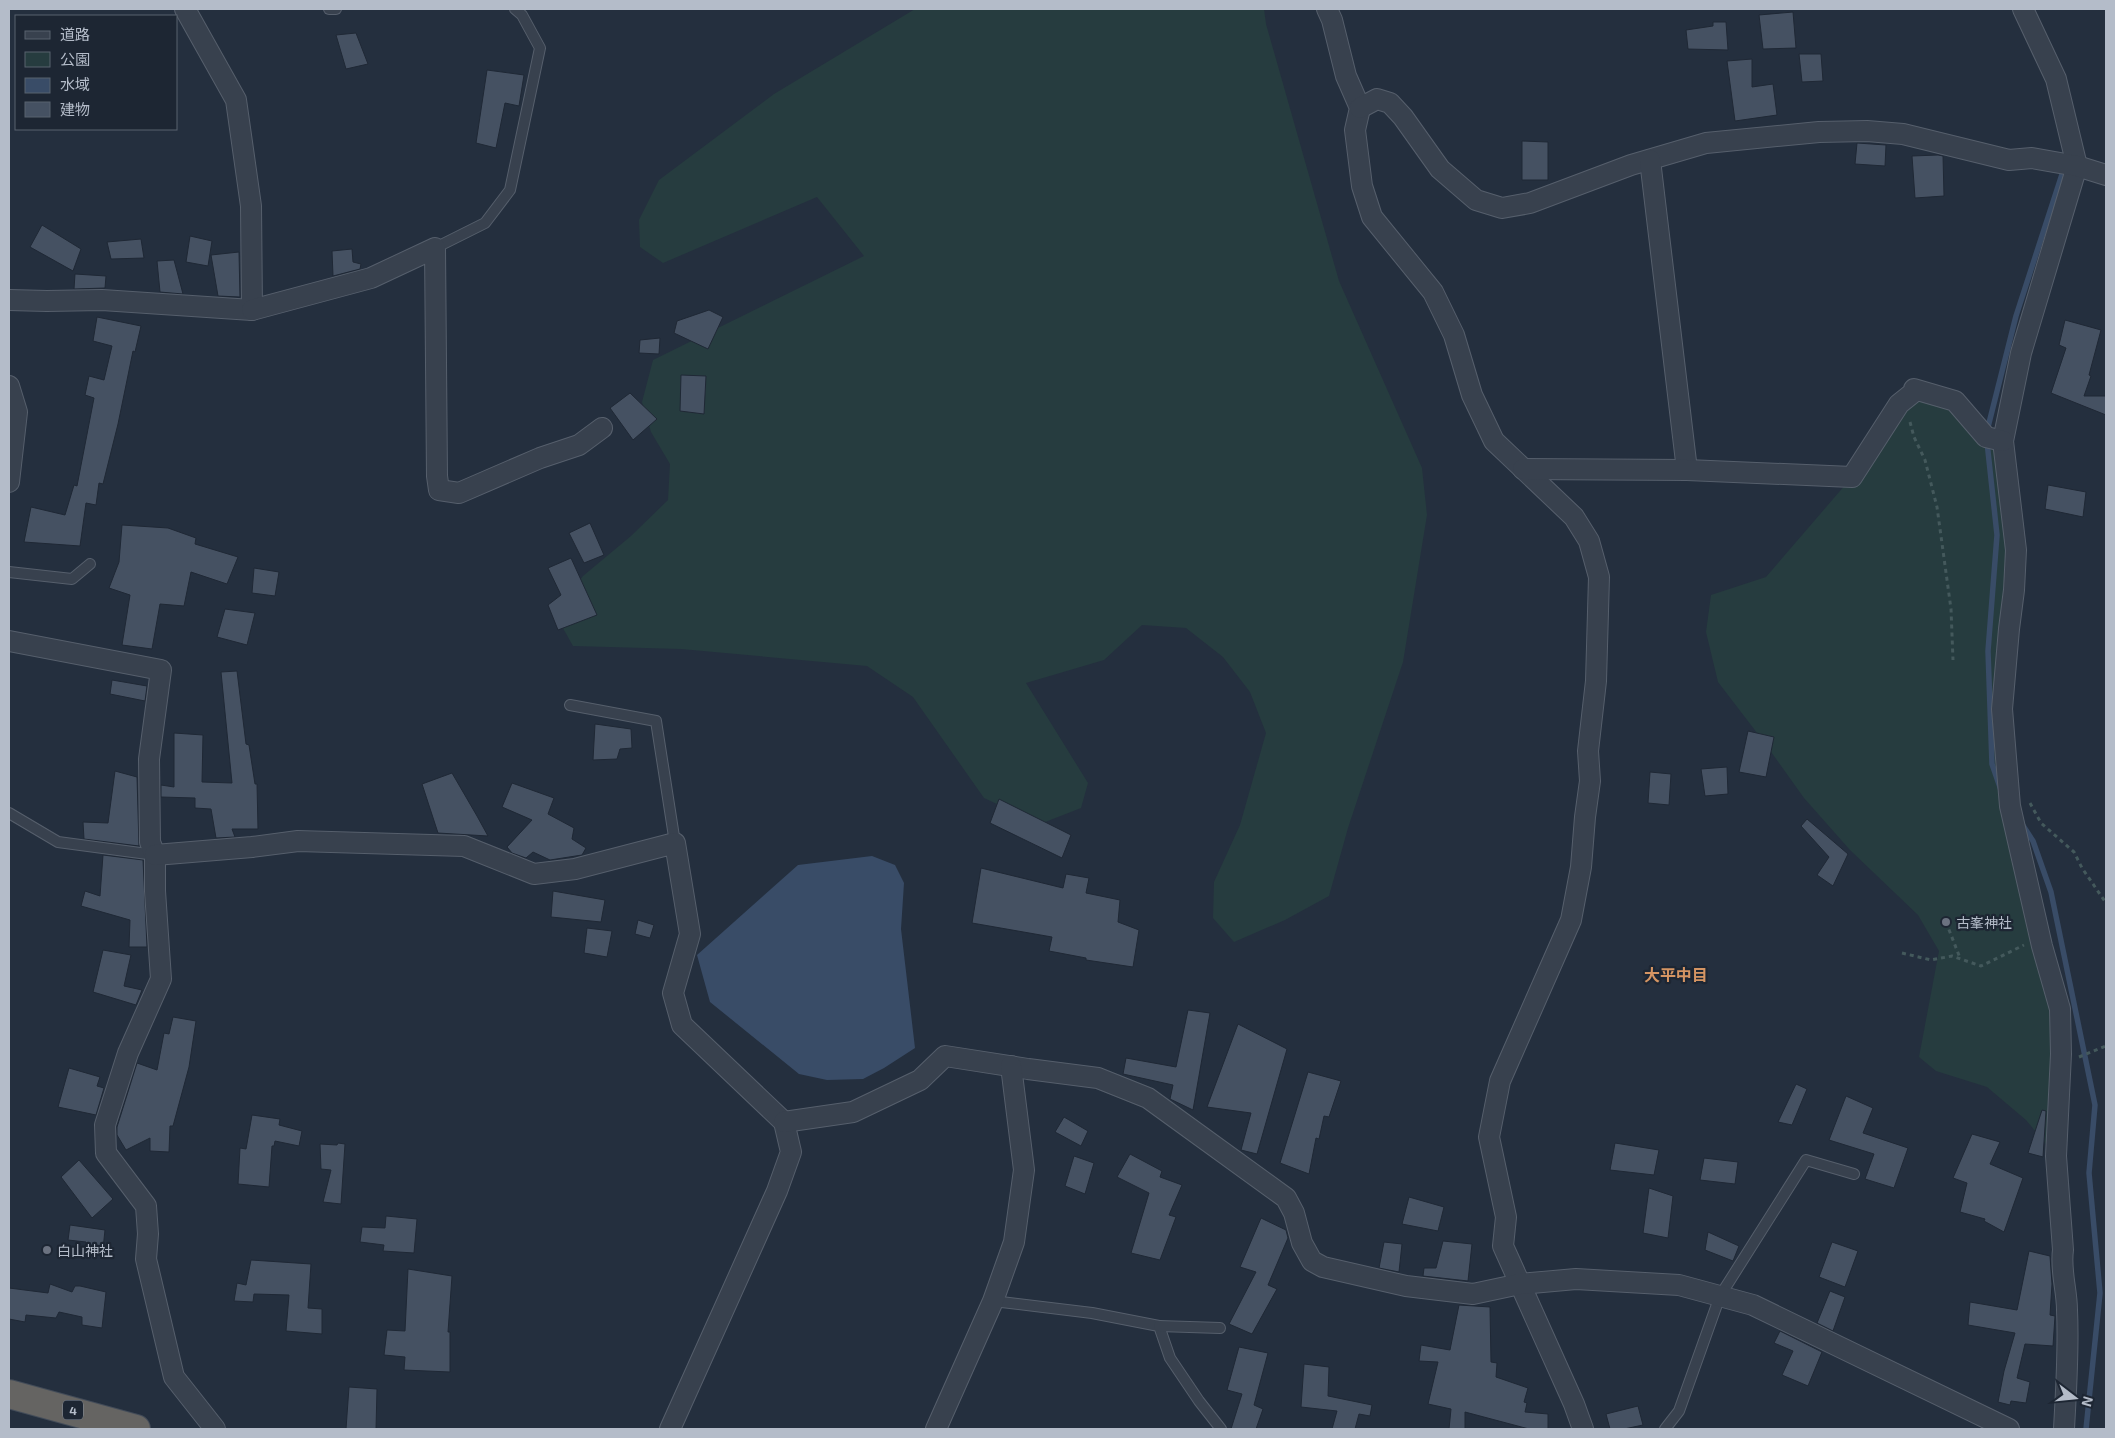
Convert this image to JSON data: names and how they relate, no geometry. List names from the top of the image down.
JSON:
{
  "streets": {
    "highway": ["4"]
  },
  "districts": ["大平中目"],
  "places": ["古峯神社", "白山神社"],
  "legend": [
    "道路",
    "公園",
    "水域",
    "建物"
  ],
  "north": "right"
}
